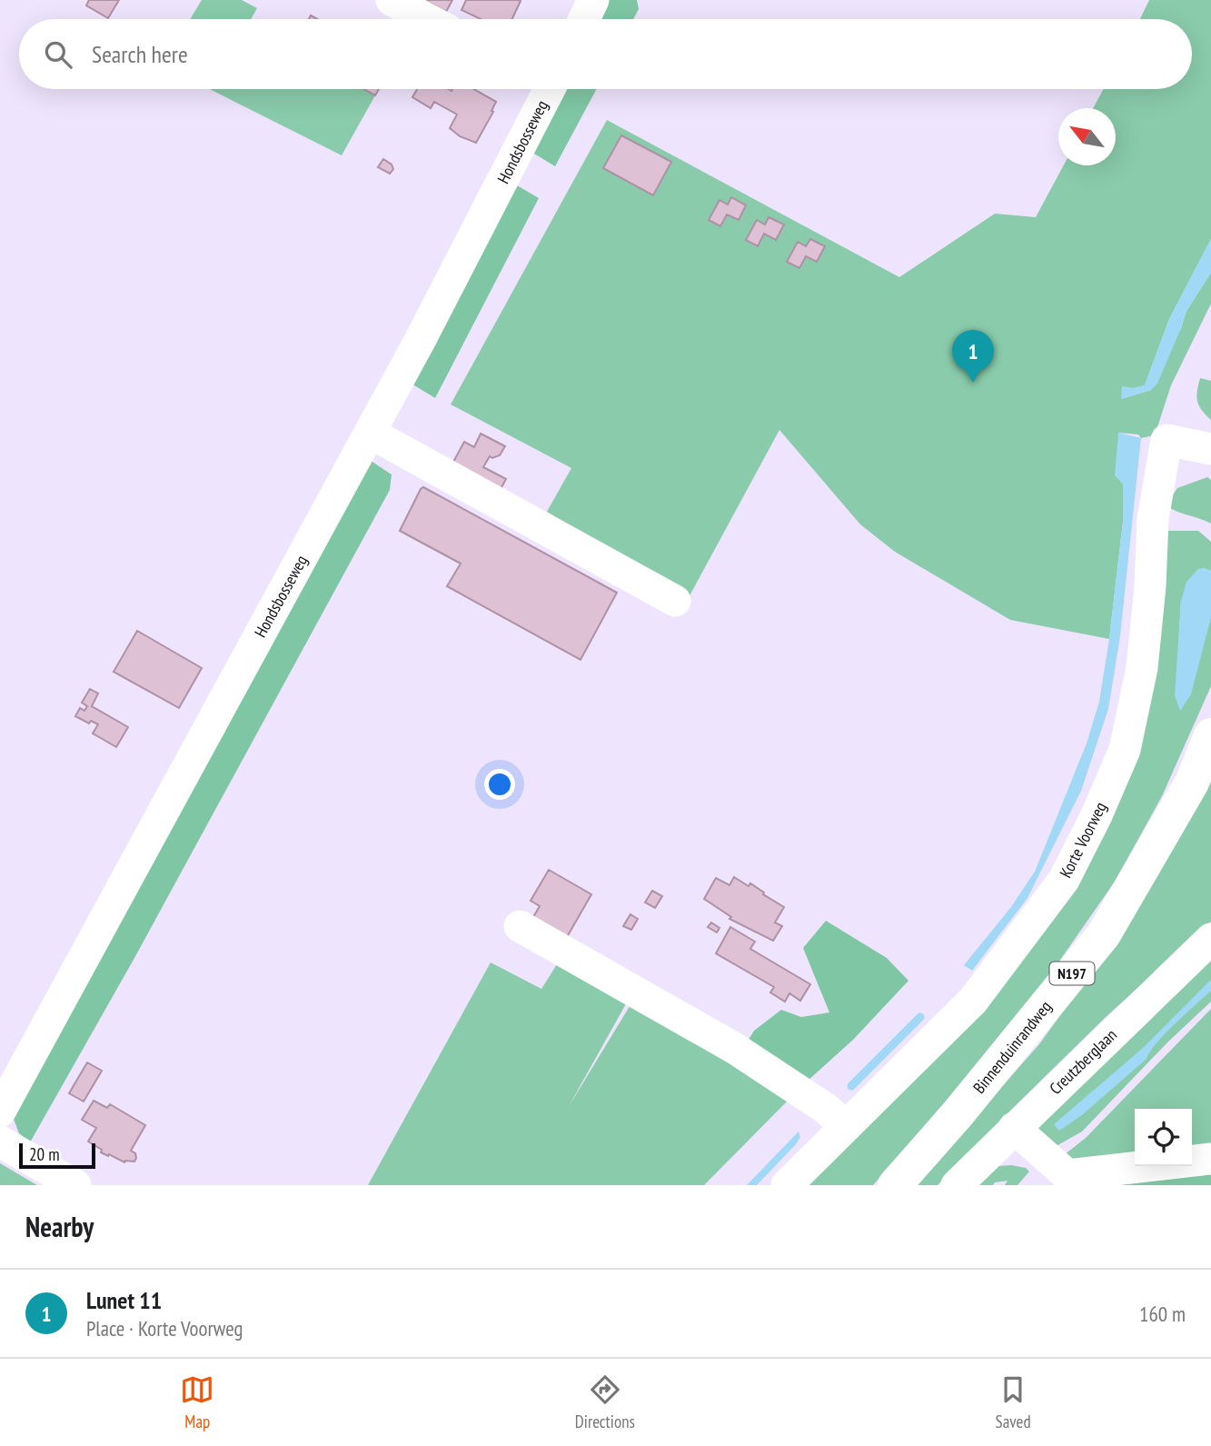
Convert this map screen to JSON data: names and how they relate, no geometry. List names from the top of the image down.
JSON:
{
  "streets": {
    "main road": ["N197", "Binnenduinrandweg"],
    "street": ["Hondsbosseweg", "Korte Voorweg", "Creutzberglaan"]
  },
  "scale_bar": "20 m",
  "north": "top left",
  "page": {
    "search": "Search here",
    "pins": "1",
    "scale": "20 m",
    "heading": "Nearby",
    "list": [
      {
        "mark": "1",
        "name": "Lunet 11",
        "note": "Place · Korte Voorweg",
        "value": "160 m"
      }
    ],
    "nav": ["Map", "Directions", "Saved"]
  }
}
